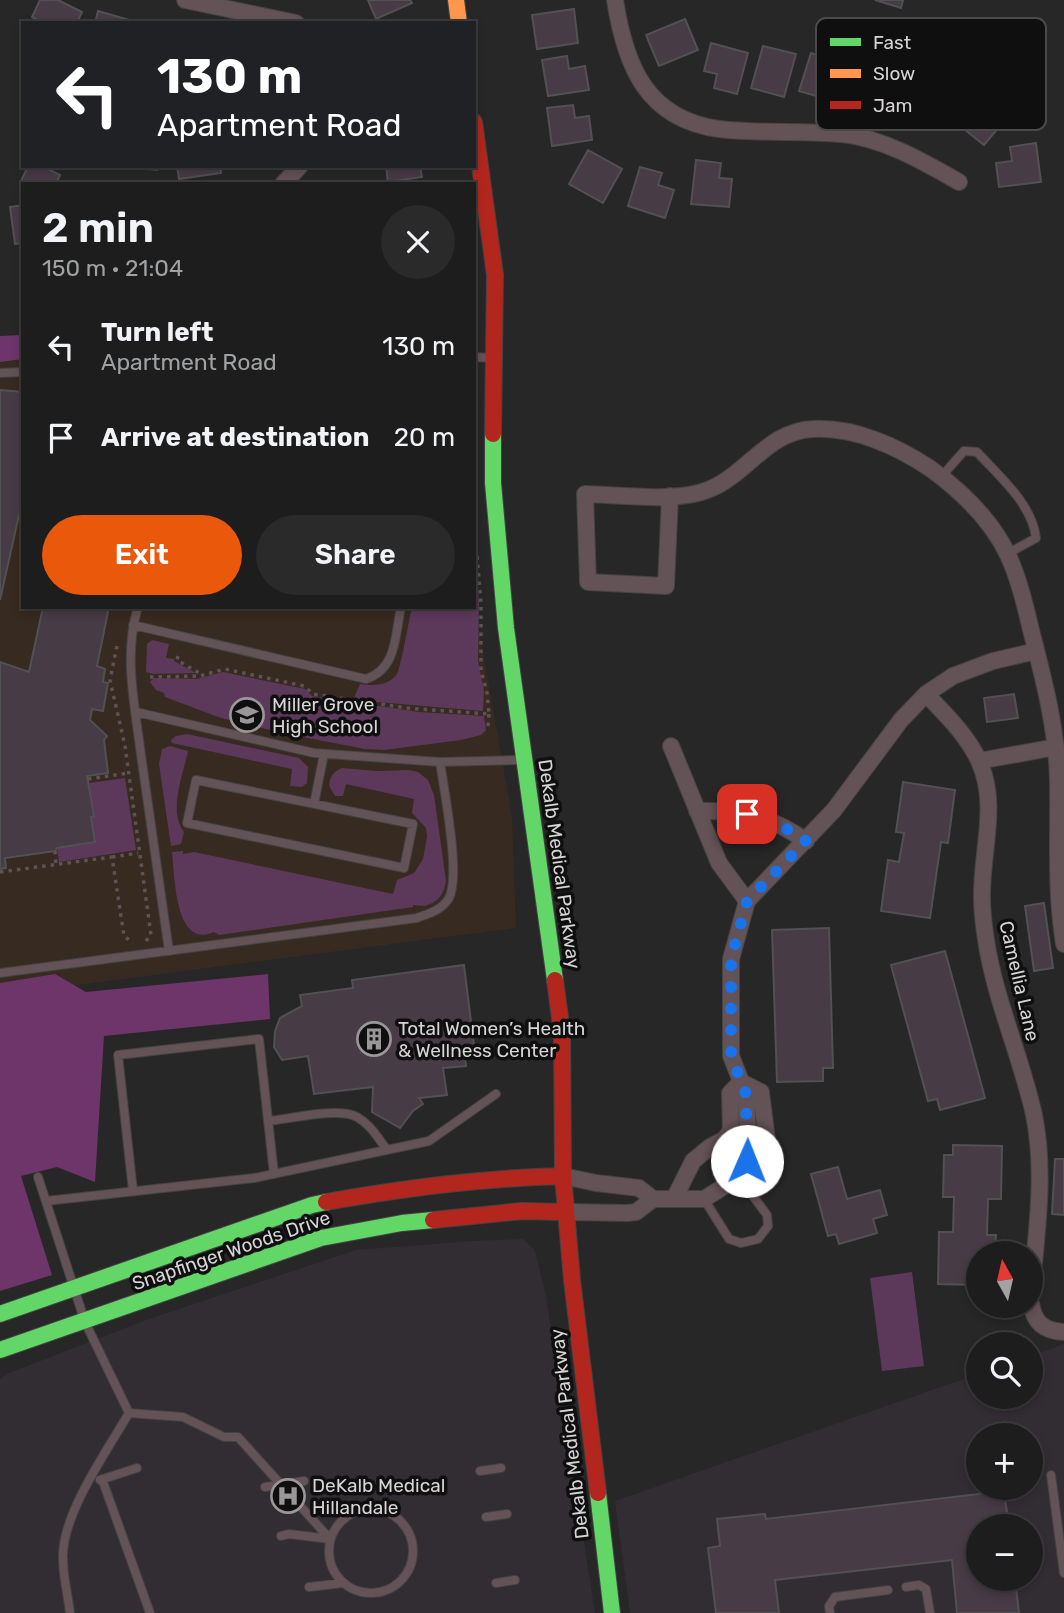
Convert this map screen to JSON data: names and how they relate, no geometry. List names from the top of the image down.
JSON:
{
  "streets": {
    "main road": ["Dekalb Medical Parkway", "Snapfinger Woods Drive"],
    "street": ["Camellia Lane"]
  },
  "crossings": [
    ["Dekalb Medical Parkway", "Snapfinger Woods Drive"]
  ],
  "places": {
    "school or university": ["Miller Grove High School"],
    "building": ["Total Women’s Health & Wellness Center"],
    "hospital": ["DeKalb Medical Hillandale"]
  },
  "legend": ["Fast", "Slow", "Jam"],
  "north": "top",
  "page": {
    "turn": ["130 m", "Apartment Road"],
    "heading": ["2 min", "150 m · 21:04"],
    "list": [
      {
        "name": "Turn left",
        "note": "Apartment Road",
        "value": "130 m"
      },
      {
        "name": "Arrive at destination",
        "value": "20 m"
      }
    ],
    "buttons": ["Exit", "Share"],
    "map_buttons": ["+", "−"]
  }
}
